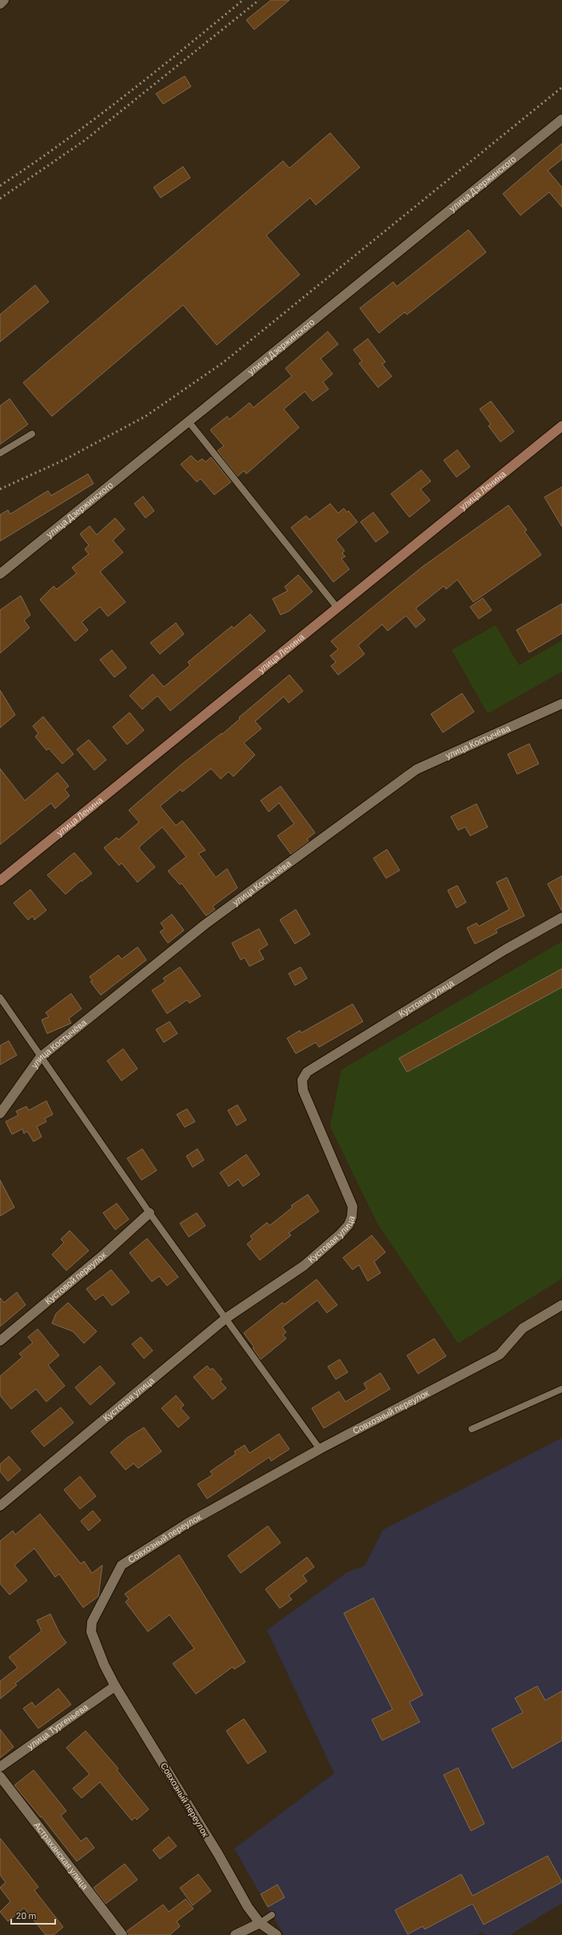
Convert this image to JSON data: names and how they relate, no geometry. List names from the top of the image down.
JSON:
{
  "streets": {
    "main road": ["улица Ленина"],
    "street": [
      "улица Дзержинского",
      "улица Костычёва",
      "Кустовая улица",
      "Кустовой переулок",
      "Совхозный переулок",
      "улица Тургеньева",
      "Астраханская улица"
    ]
  },
  "crossings": [
    ["Совхозный переулок", "улица Тургеньева"]
  ],
  "scale_bar": "20 m"
}
